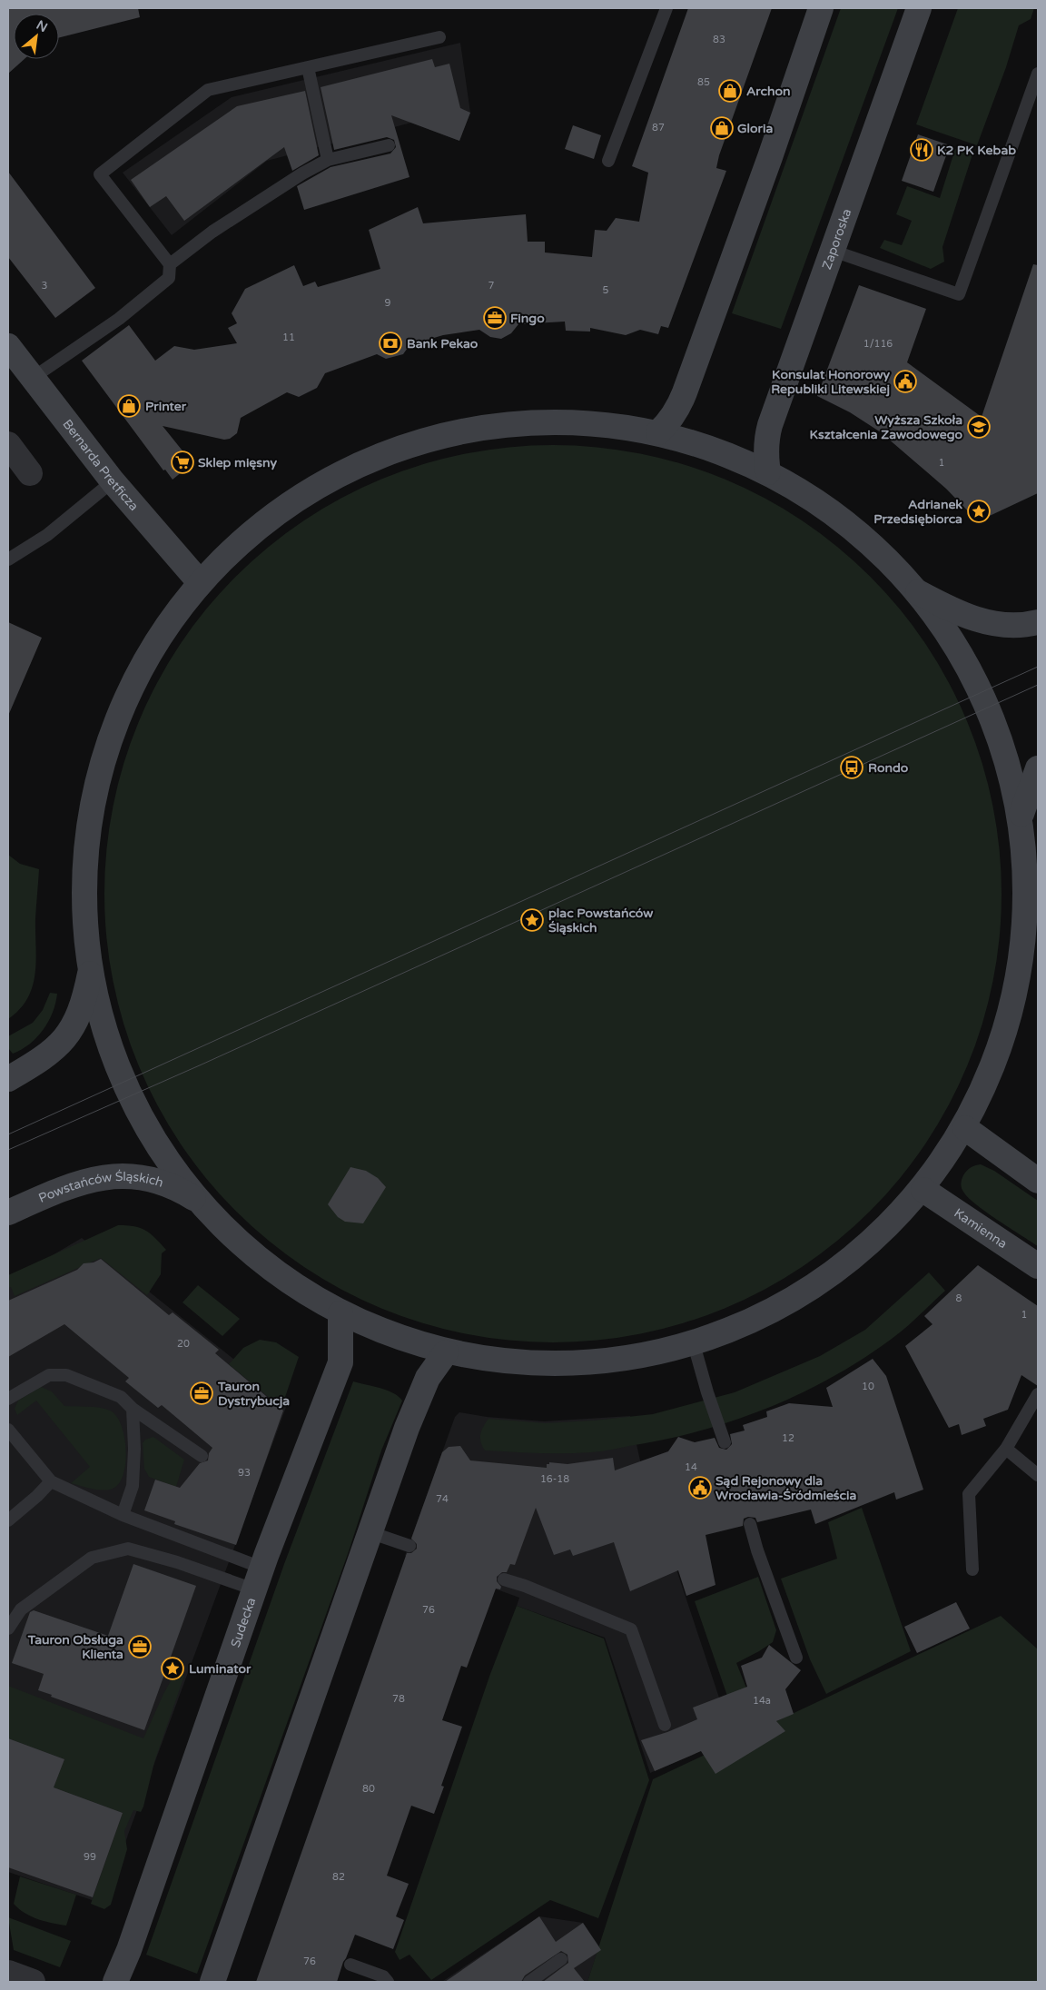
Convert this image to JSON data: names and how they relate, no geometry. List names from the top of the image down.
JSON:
{
  "streets": {
    "main road": [
      "Zaporoska",
      "Bernarda Pretficza",
      "Powstańców Śląskich",
      "Kamienna",
      "Sudecka"
    ]
  },
  "places": {
    "shop": ["Archon", "Gloria", "Printer"],
    "restaurant": ["K2 PK Kebab"],
    "office": ["Fingo", "Tauron Dystrybucja", "Tauron Obsługa Klienta"],
    "bank": ["Bank Pekao"],
    "public building": ["Konsulat Honorowy Republiki Litewskiej", "Sąd Rejonowy dla Wrocławia-Śródmieścia"],
    "school or university": ["Wyższa Szkoła Kształcenia Zawodowego"],
    "supermarket": ["Sklep mięsny"],
    "place": ["Adrianek Przedsiębiorca", "plac Powstańców Śląskich", "Luminator"],
    "bus stop": ["Rondo"]
  },
  "house_numbers": [
    "83",
    "85",
    "87",
    "3",
    "7",
    "5",
    "9",
    "11",
    "1/116",
    "1",
    "8",
    "1",
    "20",
    "10",
    "12",
    "14",
    "93",
    "16-18",
    "74",
    "76",
    "78",
    "14a",
    "80",
    "99",
    "82",
    "76"
  ],
  "north": "top right"
}
